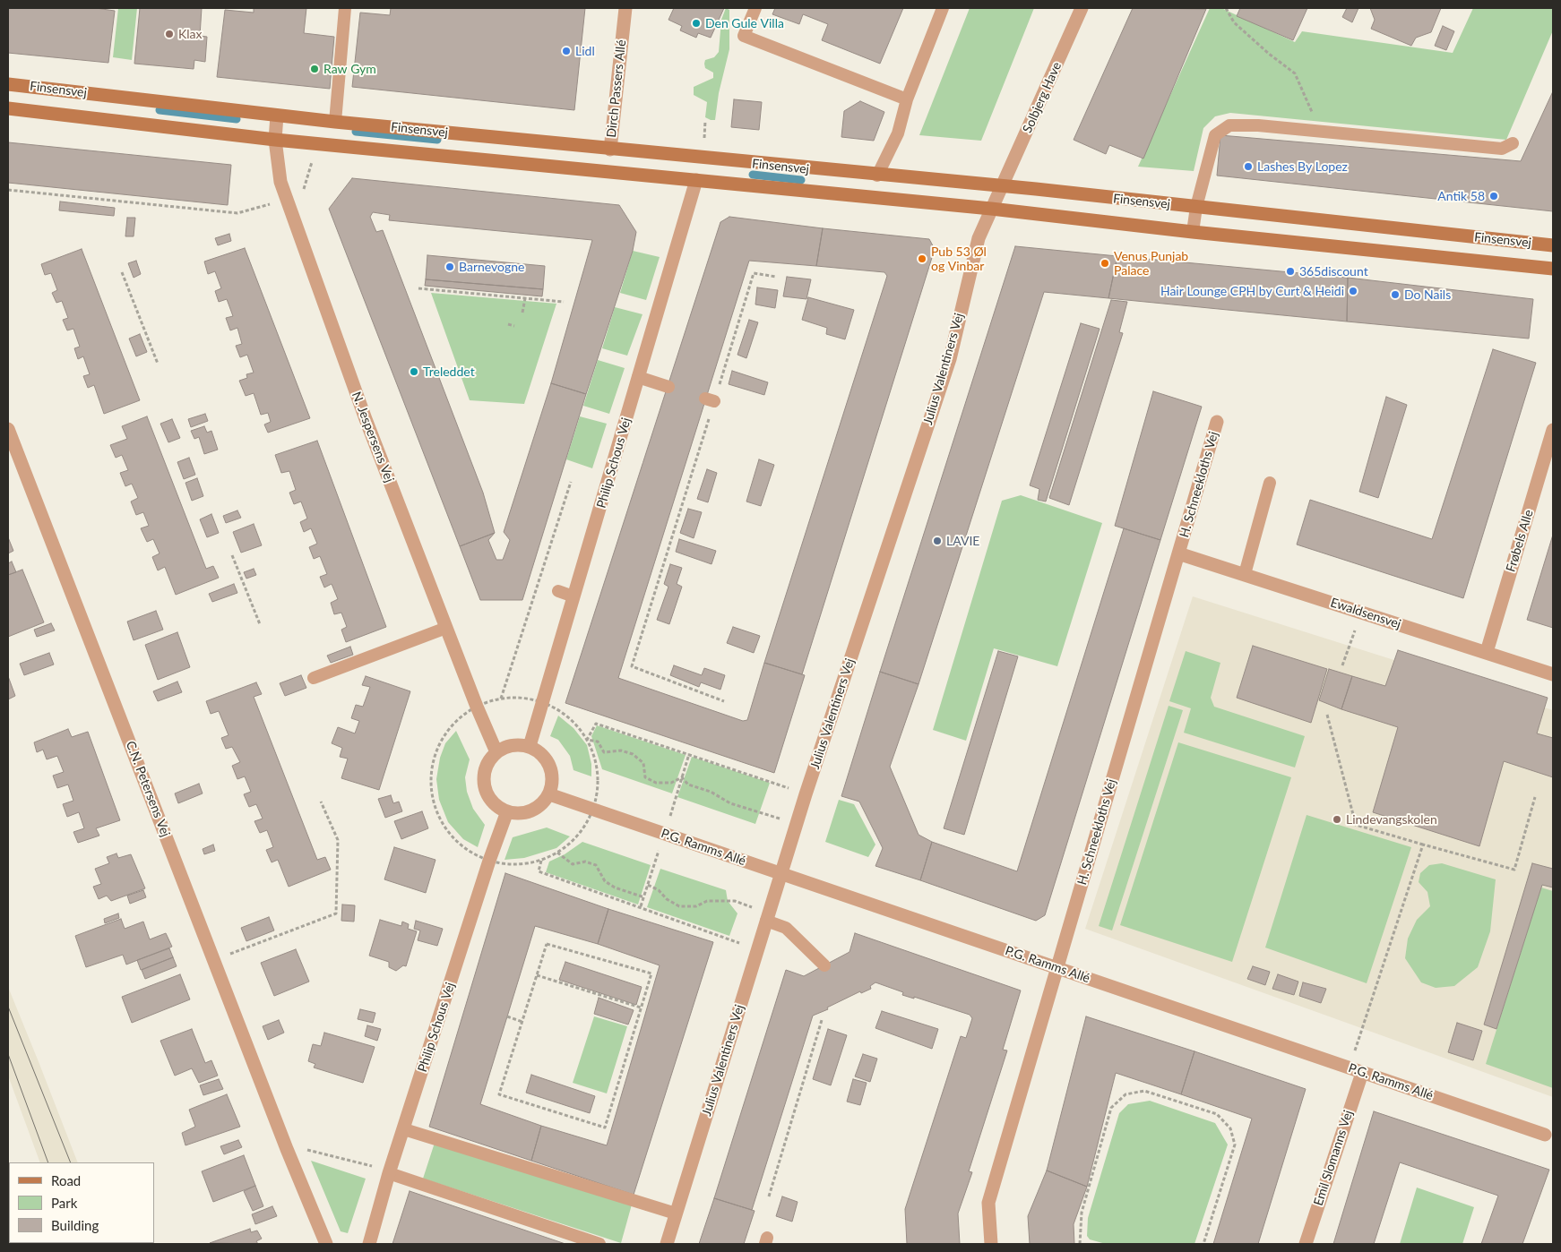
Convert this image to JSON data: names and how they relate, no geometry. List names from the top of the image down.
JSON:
{
  "streets": {
    "street": [
      "Dirch Passers Allé",
      "Finsensvej",
      "Solbjerg Have",
      "Julius Valentiners Vej",
      "N. Jespersens Vej",
      "Philip Schous Vej",
      "H. Schneekloths Vej",
      "Frøbels Alle",
      "Ewaldsensvej",
      "C.N. Petersens Vej",
      "P.G. Ramms Allé",
      "Emil Slomanns Vej"
    ]
  },
  "crossings": [
    ["Dirch Passers Allé", "Finsensvej"],
    ["Finsensvej", "Solbjerg Have"],
    ["Finsensvej", "Julius Valentiners Vej"],
    ["Finsensvej", "N. Jespersens Vej"],
    ["Finsensvej", "Philip Schous Vej"],
    ["Solbjerg Have", "Julius Valentiners Vej"],
    ["Julius Valentiners Vej", "P.G. Ramms Allé"],
    ["N. Jespersens Vej", "Philip Schous Vej"],
    ["N. Jespersens Vej", "P.G. Ramms Allé"],
    ["Philip Schous Vej", "P.G. Ramms Allé"],
    ["H. Schneekloths Vej", "Ewaldsensvej"],
    ["H. Schneekloths Vej", "P.G. Ramms Allé"],
    ["Frøbels Alle", "Ewaldsensvej"],
    ["P.G. Ramms Allé", "Emil Slomanns Vej"]
  ],
  "places": [
    "Den Gule Villa",
    "Klax",
    "Lidl",
    "Raw Gym",
    "Lashes By Lopez",
    "Antik 58",
    "Pub 53 Øl og Vinbar",
    "Venus Punjab Palace",
    "Barnevogne",
    "365discount",
    "Hair Lounge CPH by Curt & Heidi",
    "Do Nails",
    "Treleddet",
    "LAVIE",
    "Lindevangskolen"
  ],
  "legend": ["Road", "Park", "Building"]
}
